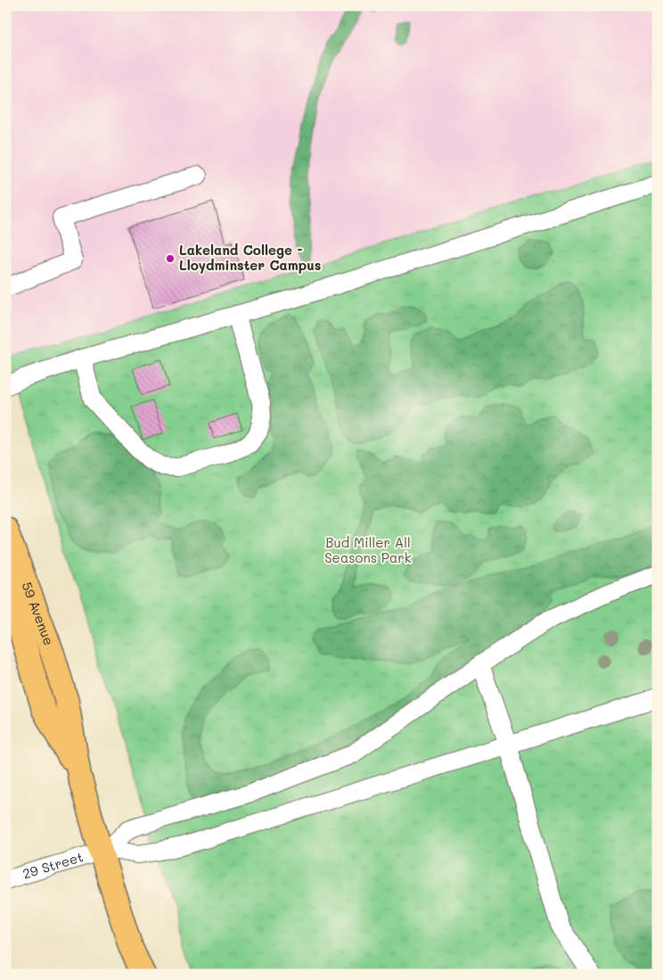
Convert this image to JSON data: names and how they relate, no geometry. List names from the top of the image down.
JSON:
{
  "streets": {
    "main road": ["59 Avenue"],
    "street": ["29 Street"]
  },
  "parks": ["Bud Miller All Seasons Park"],
  "places": ["Lakeland College - Lloydminster Campus"]
}
